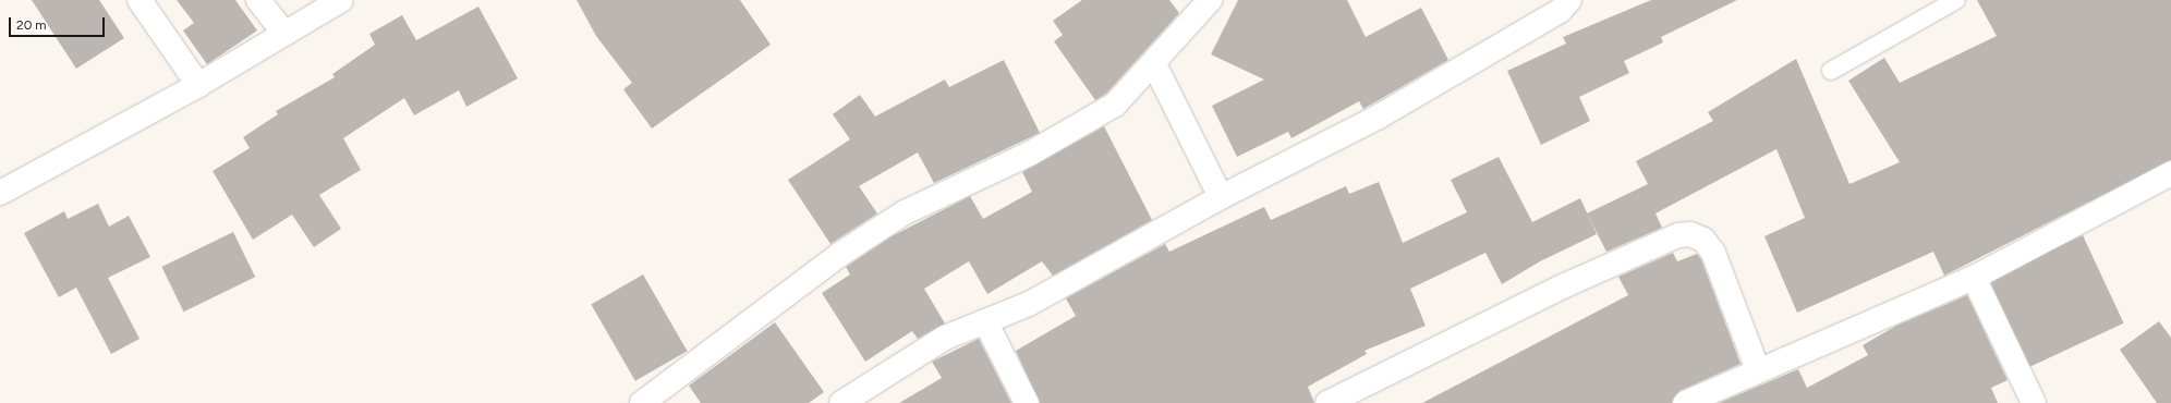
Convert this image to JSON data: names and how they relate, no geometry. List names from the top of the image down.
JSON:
{
  "scale_bar": "20 m"
}
